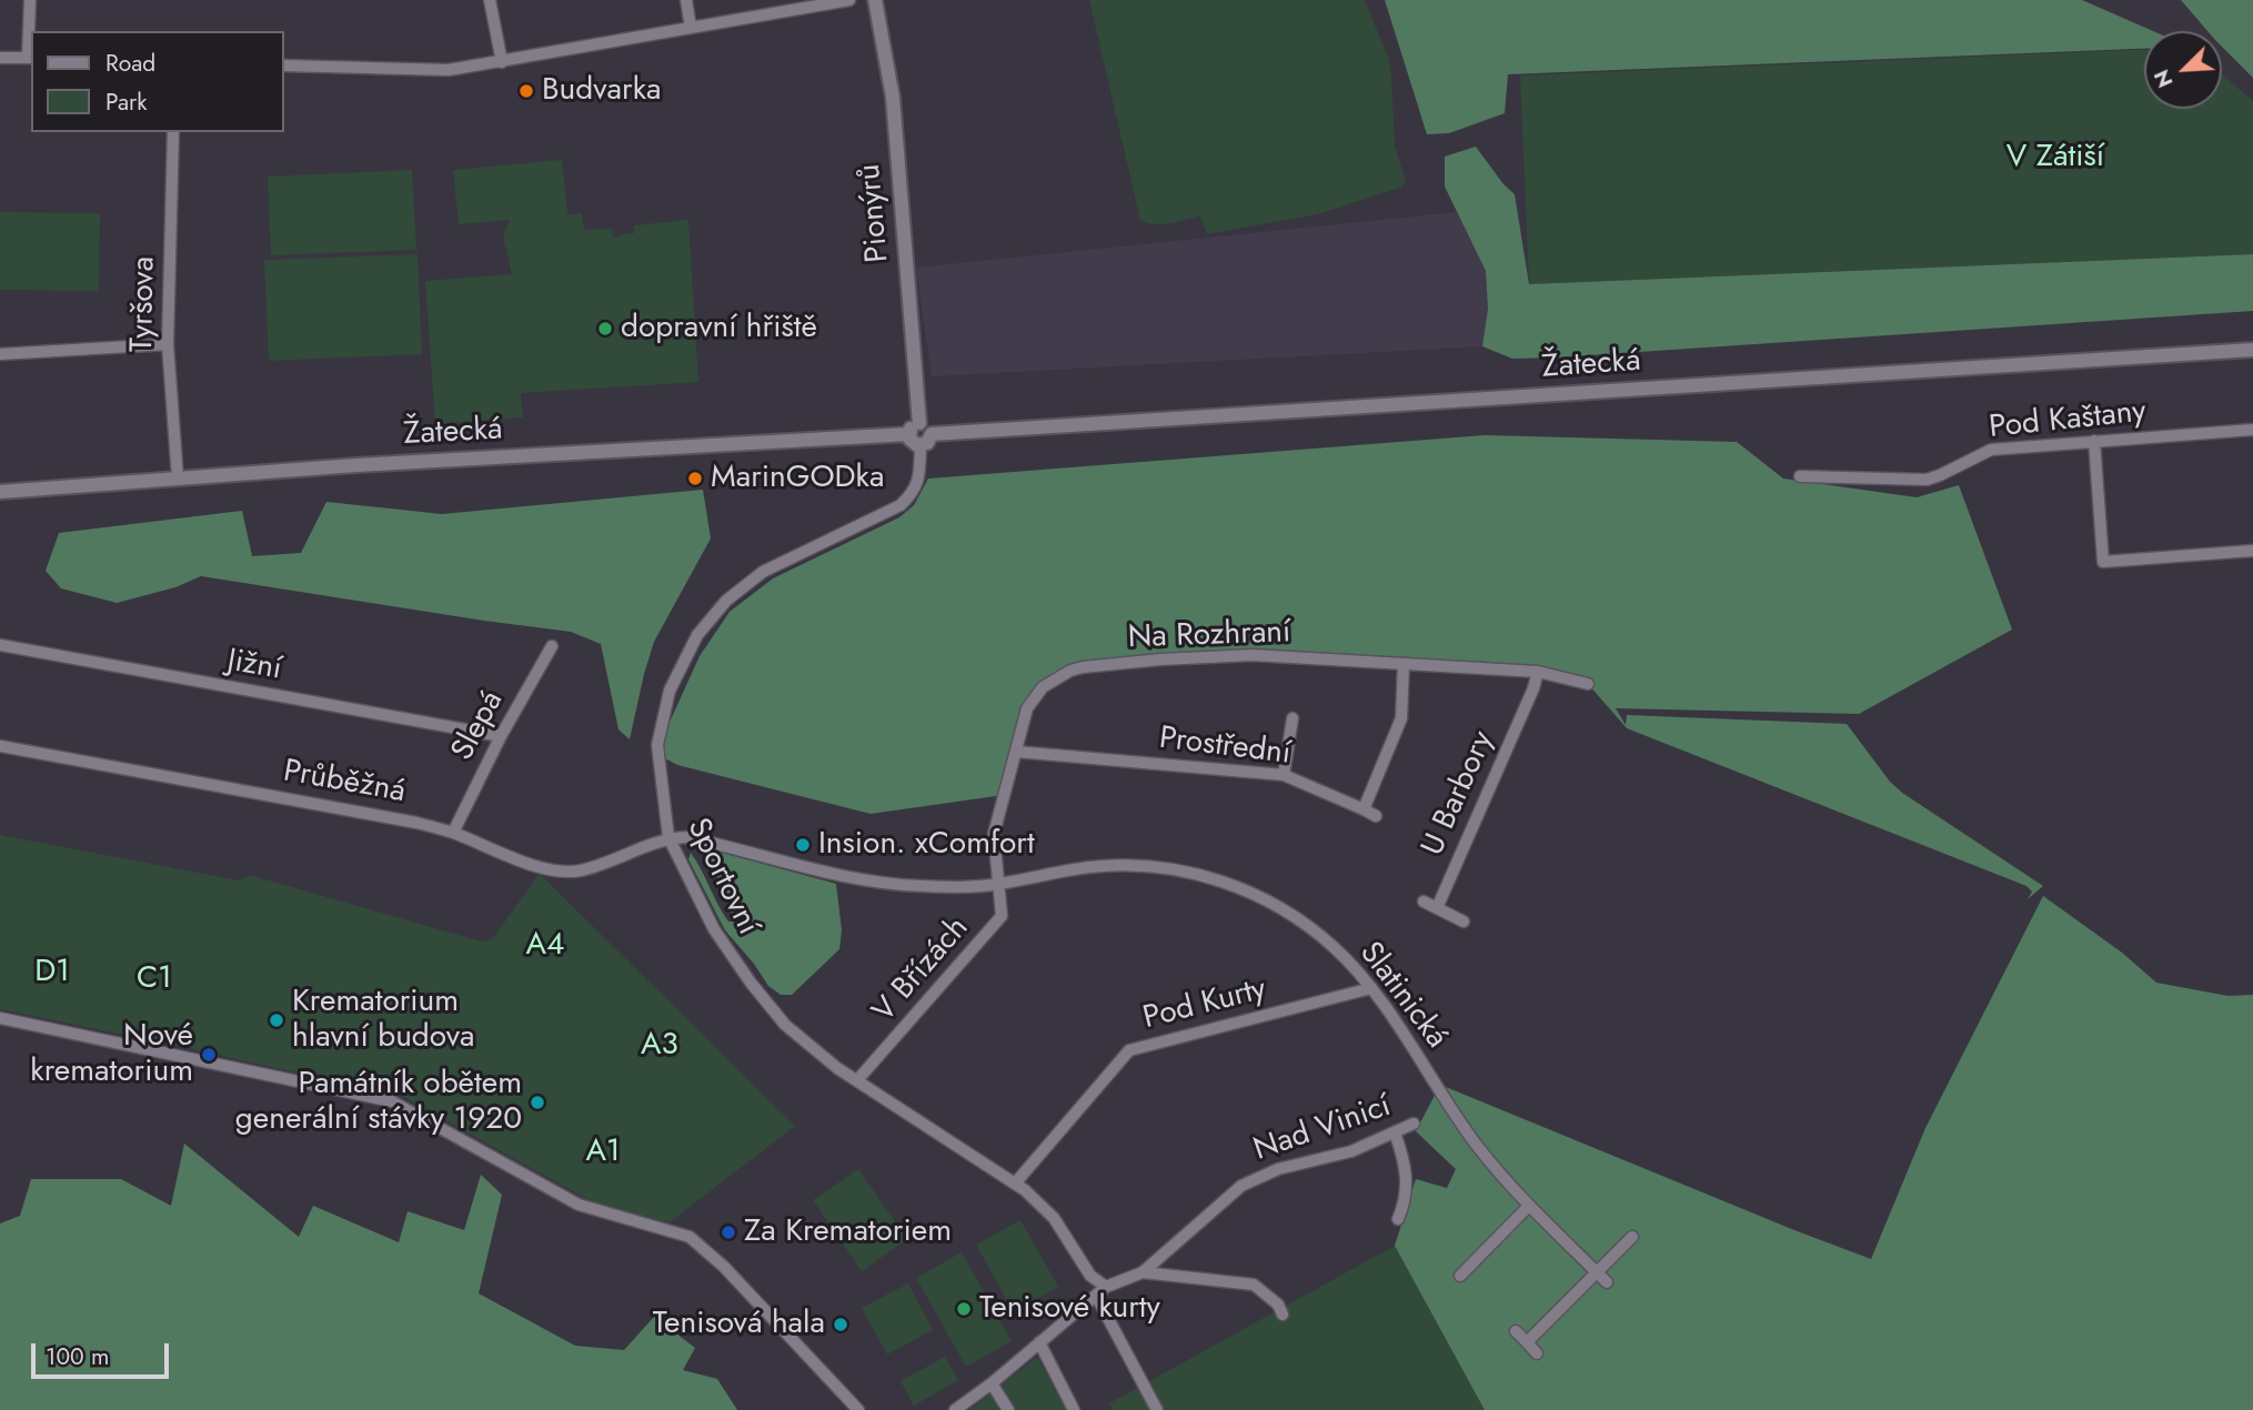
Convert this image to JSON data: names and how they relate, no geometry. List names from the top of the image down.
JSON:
{
  "streets": {
    "street": [
      "Pionýrů",
      "Tyršova",
      "Žatecká",
      "Pod Kaštany",
      "Na Rozhraní",
      "Jižní",
      "Slepá",
      "Prostřední",
      "Průběžná",
      "U Barbory",
      "Sportovní",
      "V Břízách",
      "Slatinická",
      "Pod Kurty",
      "Nad Vinicí"
    ]
  },
  "crossings": [
    ["Pionýrů", "Žatecká"],
    ["Pionýrů", "Sportovní"],
    ["Tyršova", "Žatecká"],
    ["Žatecká", "Sportovní"],
    ["Na Rozhraní", "Prostřední"],
    ["Na Rozhraní", "U Barbory"],
    ["Na Rozhraní", "V Břízách"],
    ["Na Rozhraní", "Slatinická"],
    ["Jižní", "Slepá"],
    ["Slepá", "Průběžná"],
    ["Průběžná", "Sportovní"],
    ["Průběžná", "Slatinická"],
    ["Sportovní", "V Břízách"],
    ["Sportovní", "Slatinická"],
    ["Sportovní", "Pod Kurty"],
    ["V Břízách", "Slatinická"],
    ["Slatinická", "Pod Kurty"]
  ],
  "parks": [
    "V Zátiší",
    "A4",
    "D1",
    "C1",
    "A3",
    "A1"
  ],
  "places": [
    "Budvarka",
    "dopravní hřiště",
    "MarinGODka",
    "Insion. xComfort",
    "Krematorium hlavní budova",
    "Nové krematorium",
    "Památník obětem generální stávky 1920",
    "Za Krematoriem",
    "Tenisové kurty",
    "Tenisová hala"
  ],
  "legend": ["Road", "Park"],
  "scale_bar": "100 m",
  "north": "bottom left"
}
